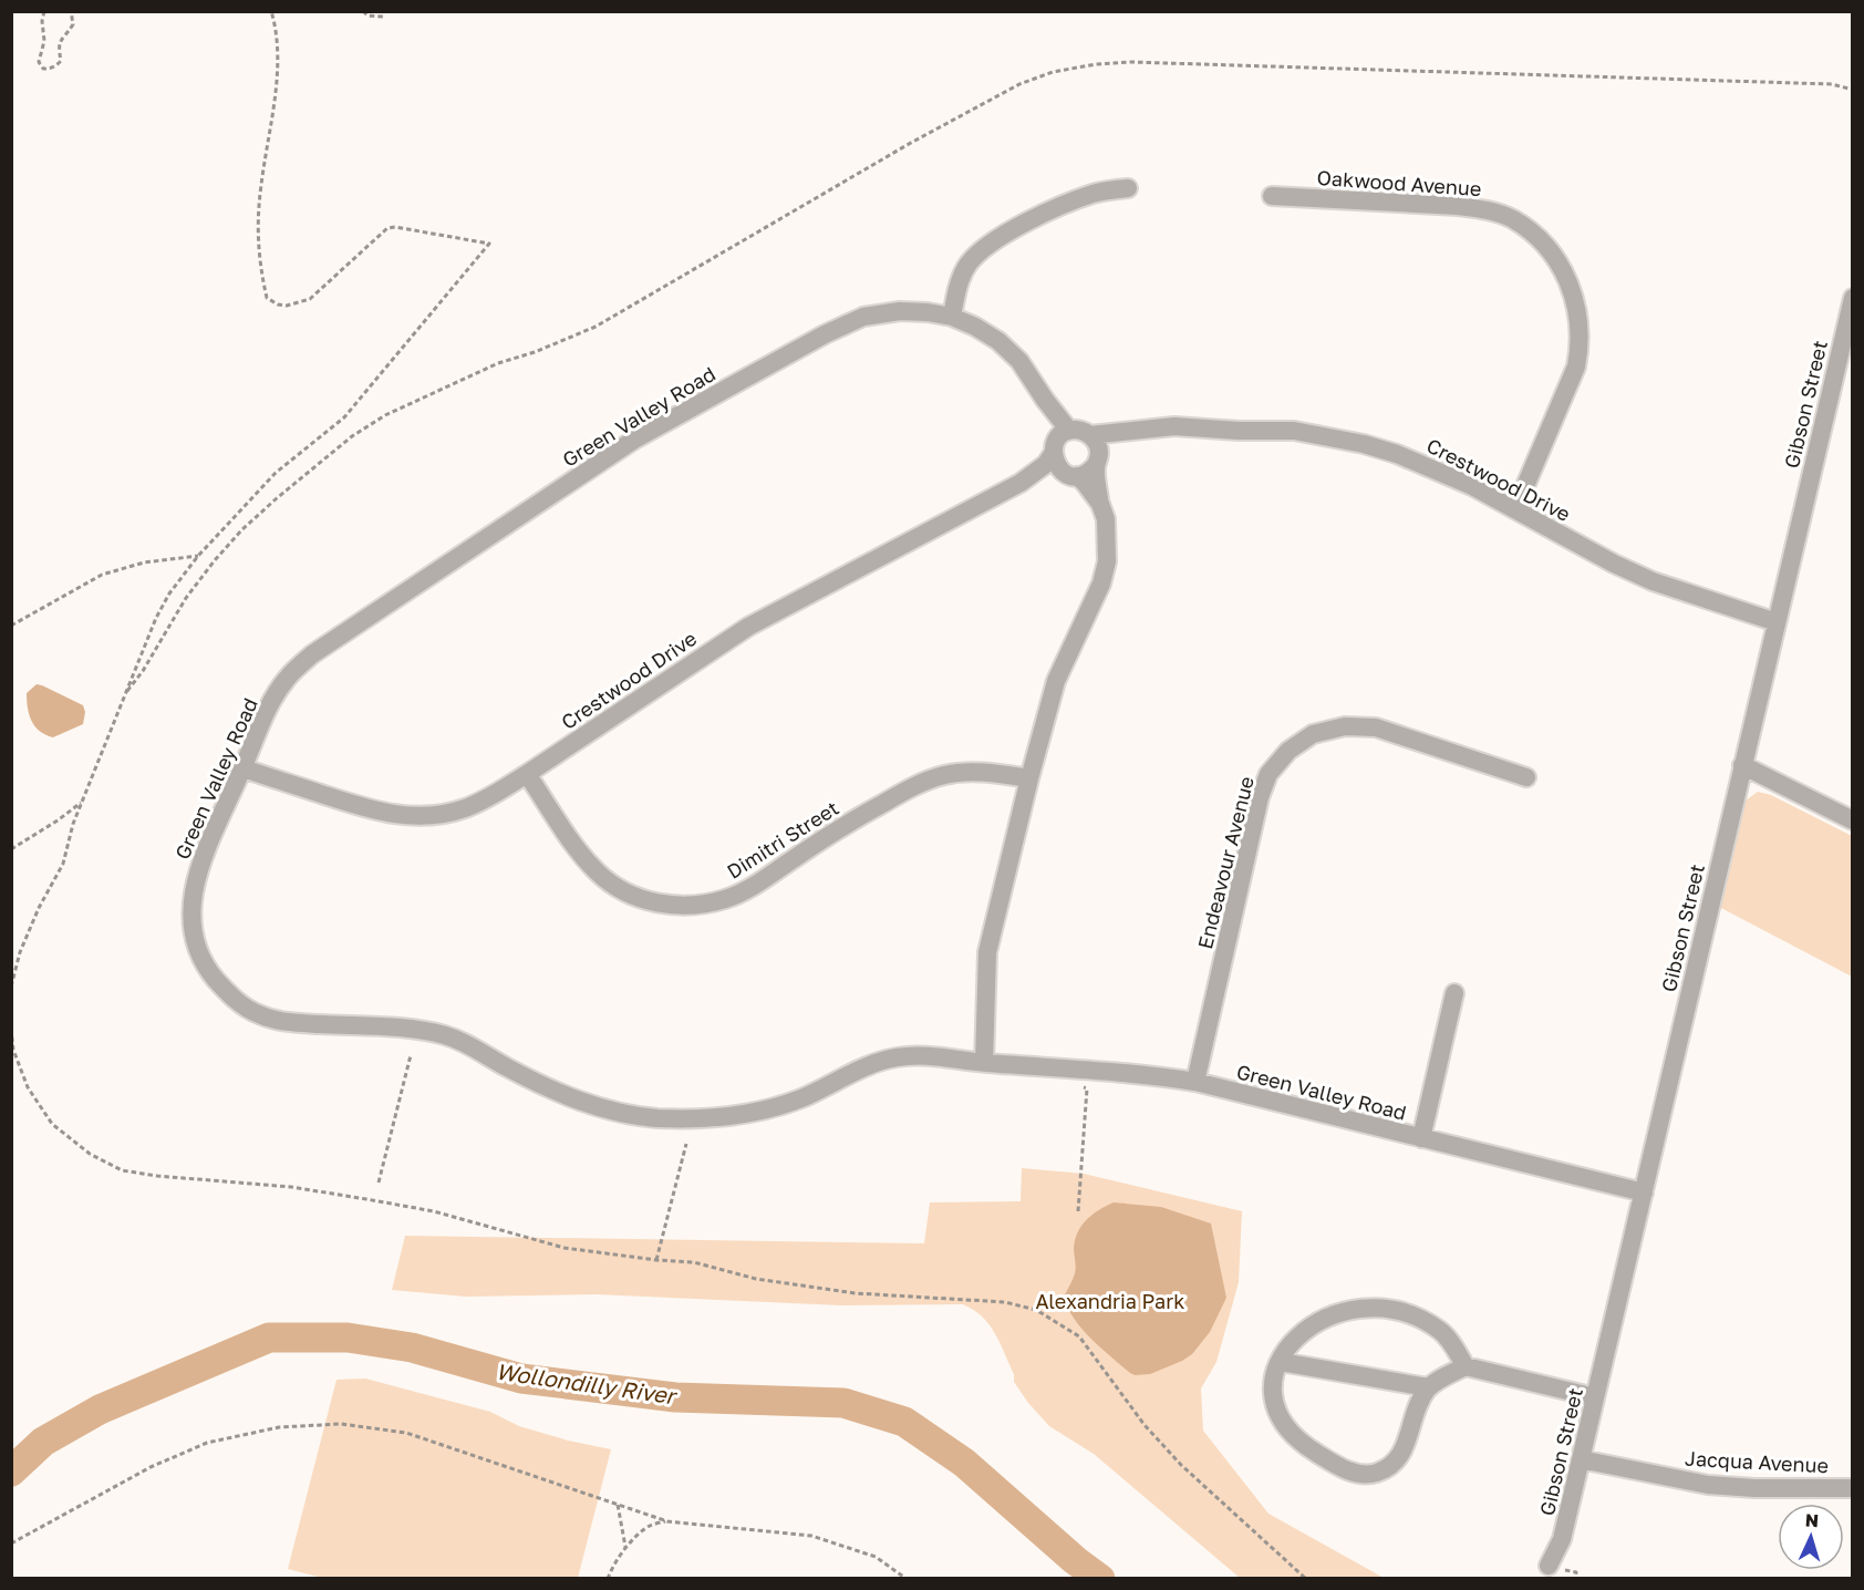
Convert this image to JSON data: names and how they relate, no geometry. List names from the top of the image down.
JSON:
{
  "streets": {
    "street": [
      "Oakwood Avenue",
      "Gibson Street",
      "Green Valley Road",
      "Crestwood Drive",
      "Dimitri Street",
      "Endeavour Avenue",
      "Jacqua Avenue"
    ]
  },
  "crossings": [
    ["Oakwood Avenue", "Crestwood Drive"],
    ["Gibson Street", "Green Valley Road"],
    ["Gibson Street", "Crestwood Drive"],
    ["Gibson Street", "Jacqua Avenue"],
    ["Green Valley Road", "Crestwood Drive"],
    ["Green Valley Road", "Dimitri Street"],
    ["Green Valley Road", "Endeavour Avenue"],
    ["Crestwood Drive", "Dimitri Street"]
  ],
  "water": ["Wollondilly River"],
  "parks": ["Alexandria Park"],
  "north": "top"
}
